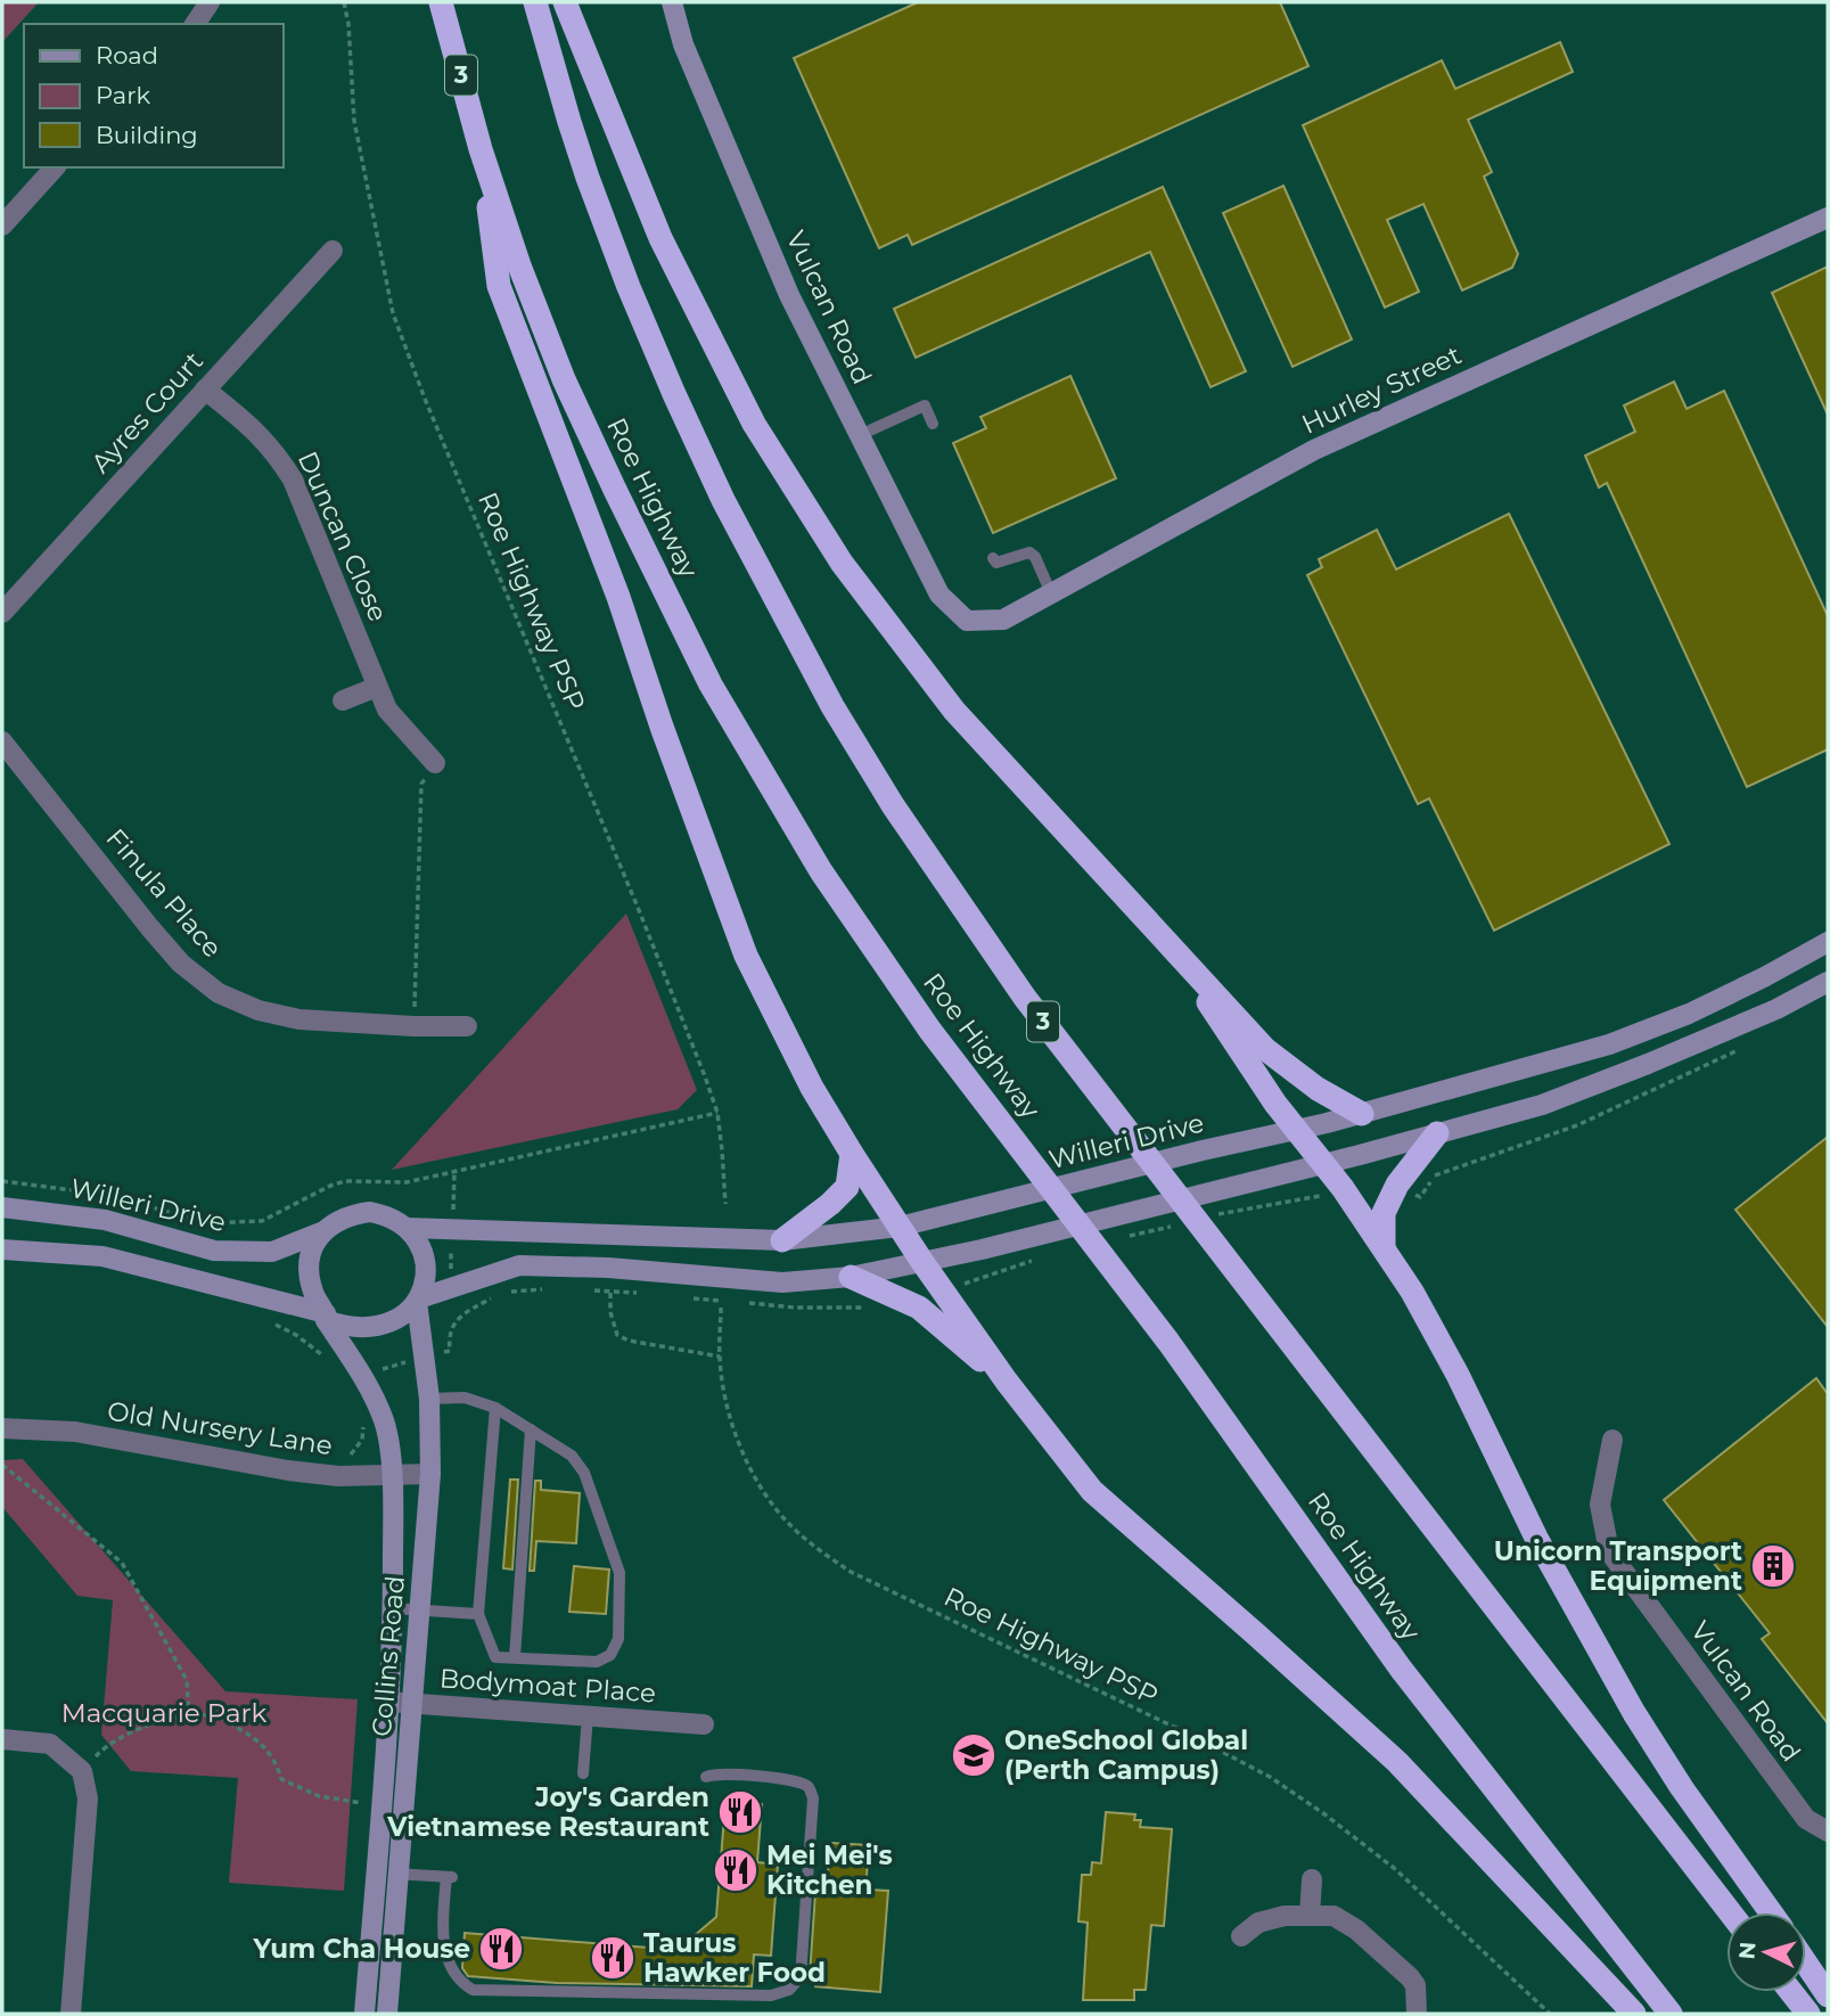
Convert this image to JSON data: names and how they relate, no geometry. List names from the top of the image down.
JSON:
{
  "streets": {
    "highway": ["3", "Roe Highway"],
    "main road": [
      "Vulcan Road",
      "Hurley Street",
      "Willeri Drive",
      "Collins Road"
    ],
    "street": [
      "Ayres Court",
      "Duncan Close",
      "Finula Place",
      "Old Nursery Lane",
      "Bodymoat Place"
    ],
    "path": ["Roe Highway PSP"]
  },
  "crossings": [
    ["Vulcan Road", "Hurley Street"],
    ["Ayres Court", "Duncan Close"],
    ["Willeri Drive", "Collins Road"],
    ["Old Nursery Lane", "Collins Road"],
    ["Collins Road", "Bodymoat Place"]
  ],
  "parks": ["Macquarie Park"],
  "places": {
    "building": ["Unicorn Transport Equipment"],
    "school or university": ["OneSchool Global (Perth Campus)"],
    "restaurant": [
      "Joy's Garden Vietnamese Restaurant",
      "Mei Mei's Kitchen",
      "Yum Cha House",
      "Taurus Hawker Food"
    ]
  },
  "legend": ["Road", "Park", "Building"],
  "north": "left"
}
